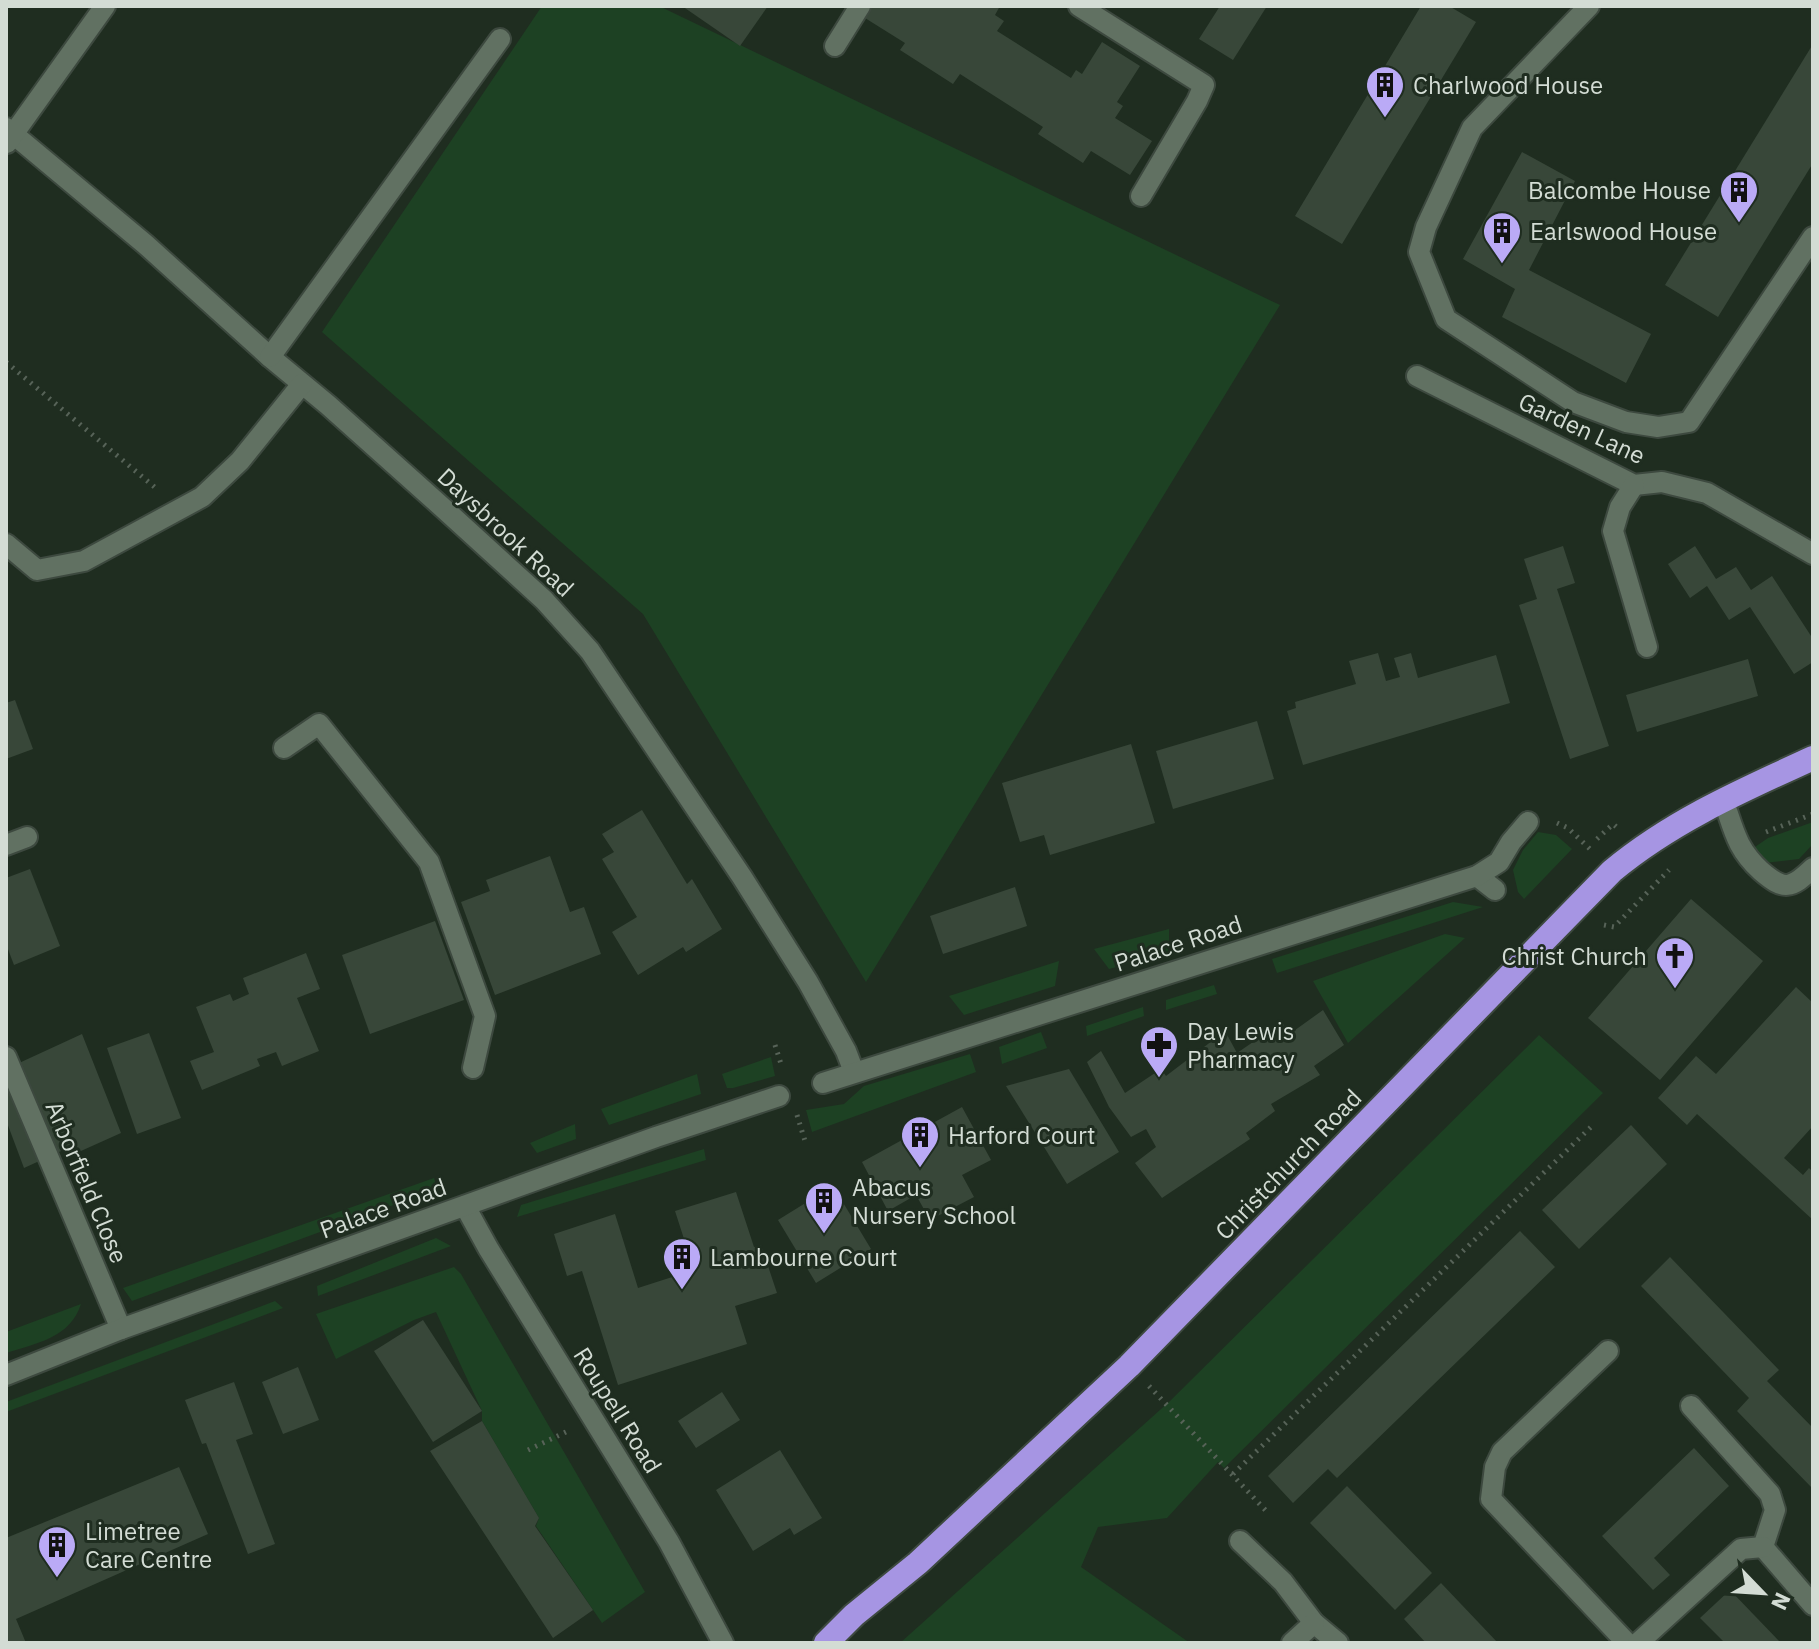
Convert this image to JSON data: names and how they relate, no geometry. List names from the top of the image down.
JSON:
{
  "streets": {
    "highway": ["Christchurch Road"],
    "street": [
      "Garden Lane",
      "Daysbrook Road",
      "Palace Road",
      "Arborfield Close",
      "Roupell Road"
    ]
  },
  "crossings": [
    ["Daysbrook Road", "Palace Road"],
    ["Palace Road", "Arborfield Close"],
    ["Palace Road", "Roupell Road"]
  ],
  "places": {
    "building": [
      "Charlwood House",
      "Balcombe House",
      "Earlswood House",
      "Harford Court",
      "Abacus Nursery School",
      "Lambourne Court",
      "Limetree Care Centre"
    ],
    "church": ["Christ Church"],
    "pharmacy": ["Day Lewis Pharmacy"]
  },
  "north": "bottom right"
}
